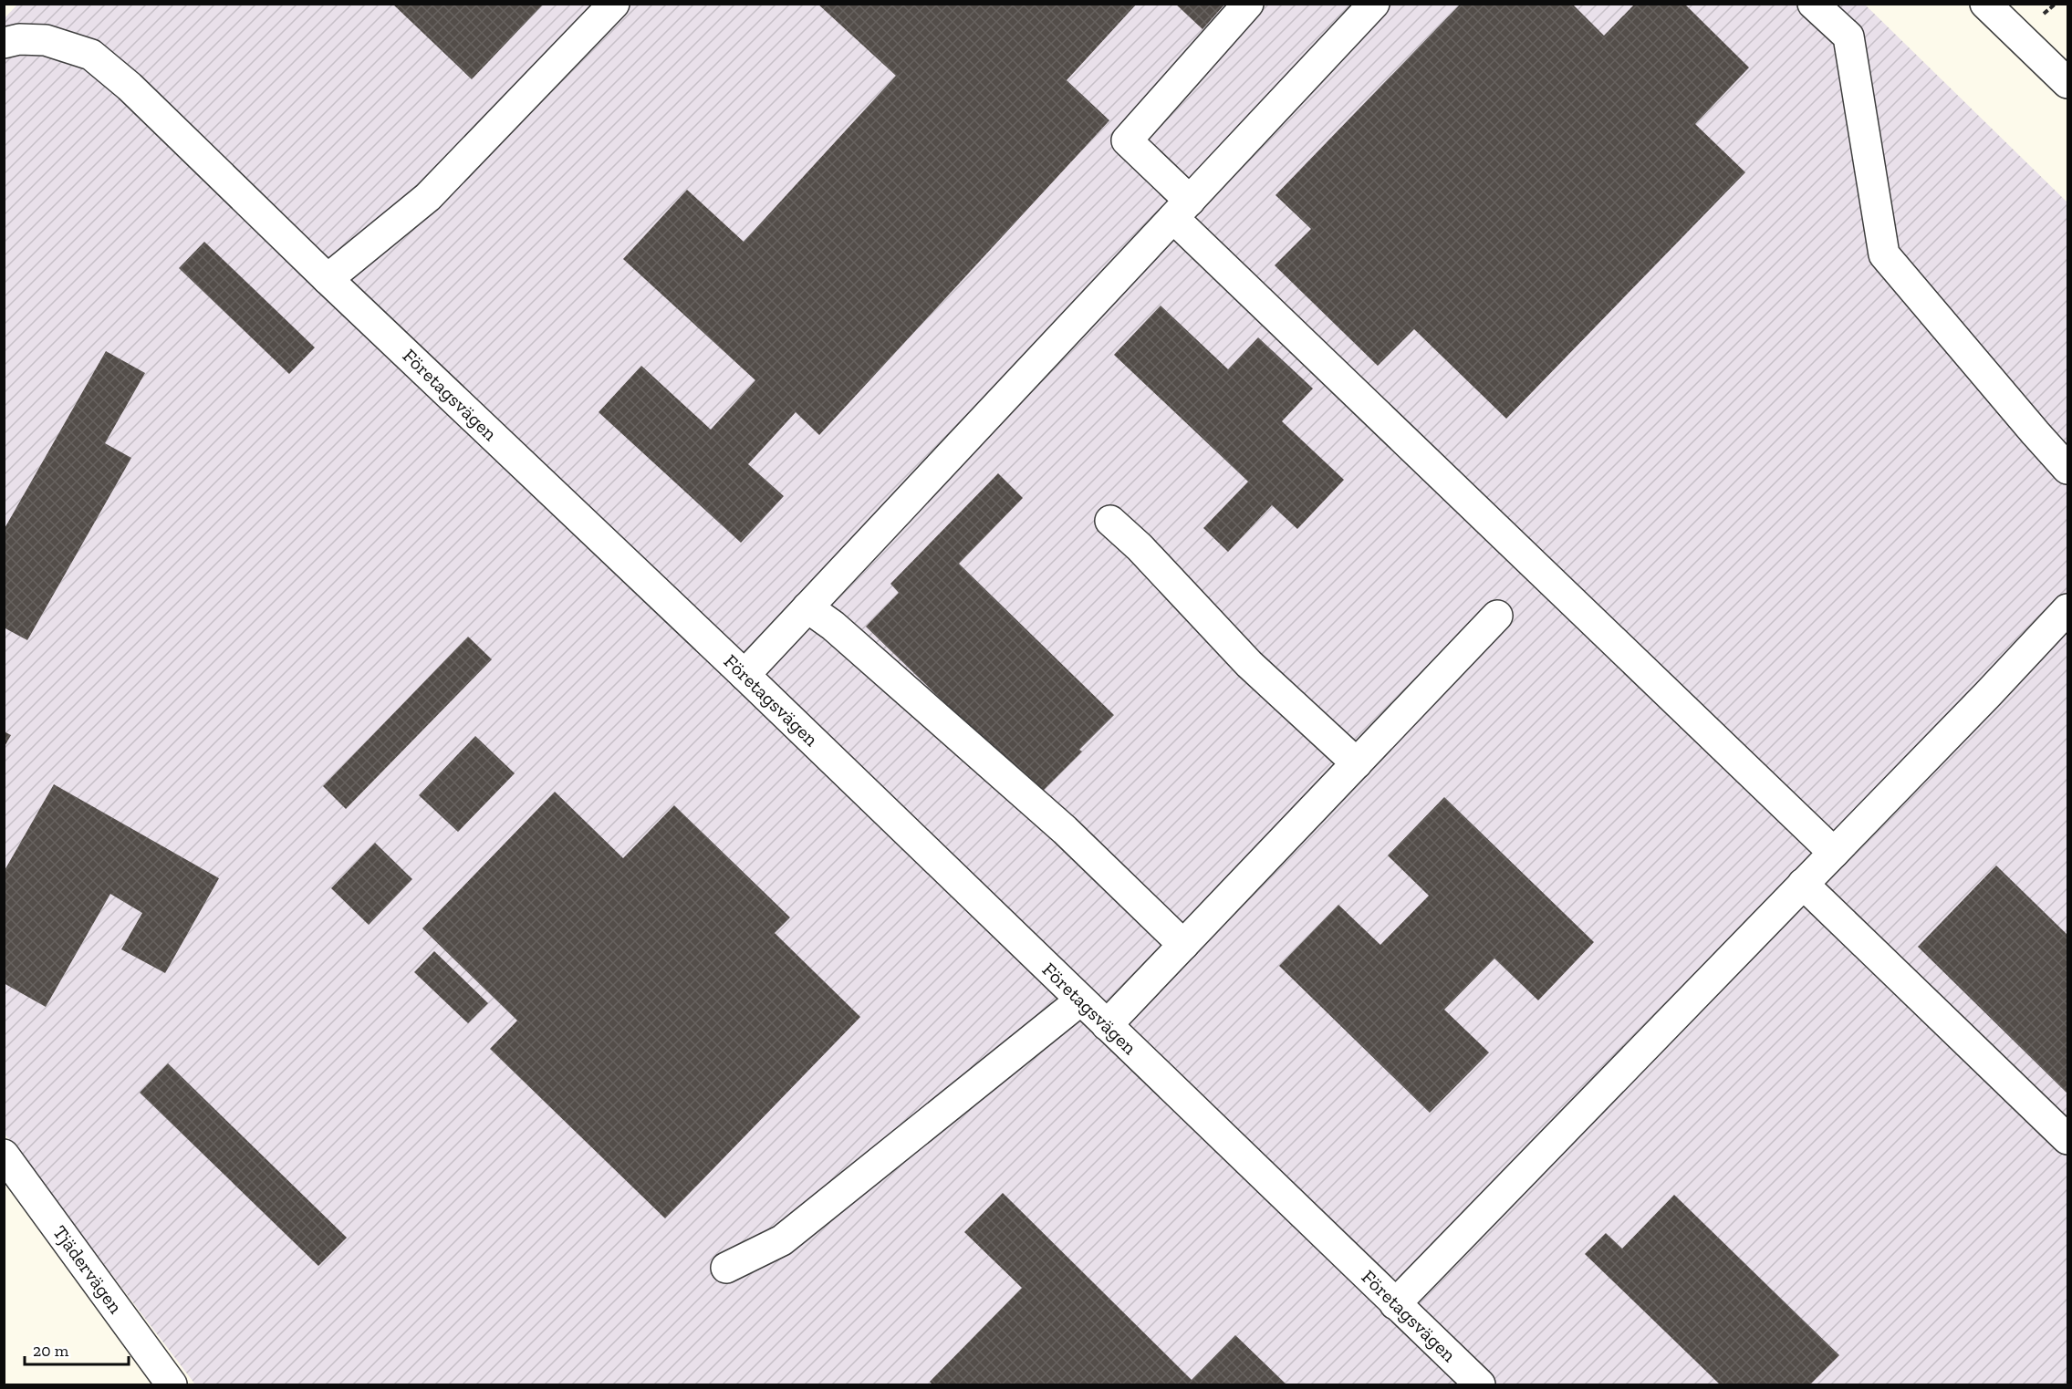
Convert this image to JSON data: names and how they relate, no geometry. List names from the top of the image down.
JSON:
{
  "streets": {
    "street": ["Företagsvägen", "Tjädervägen"]
  },
  "scale_bar": "20 m"
}
